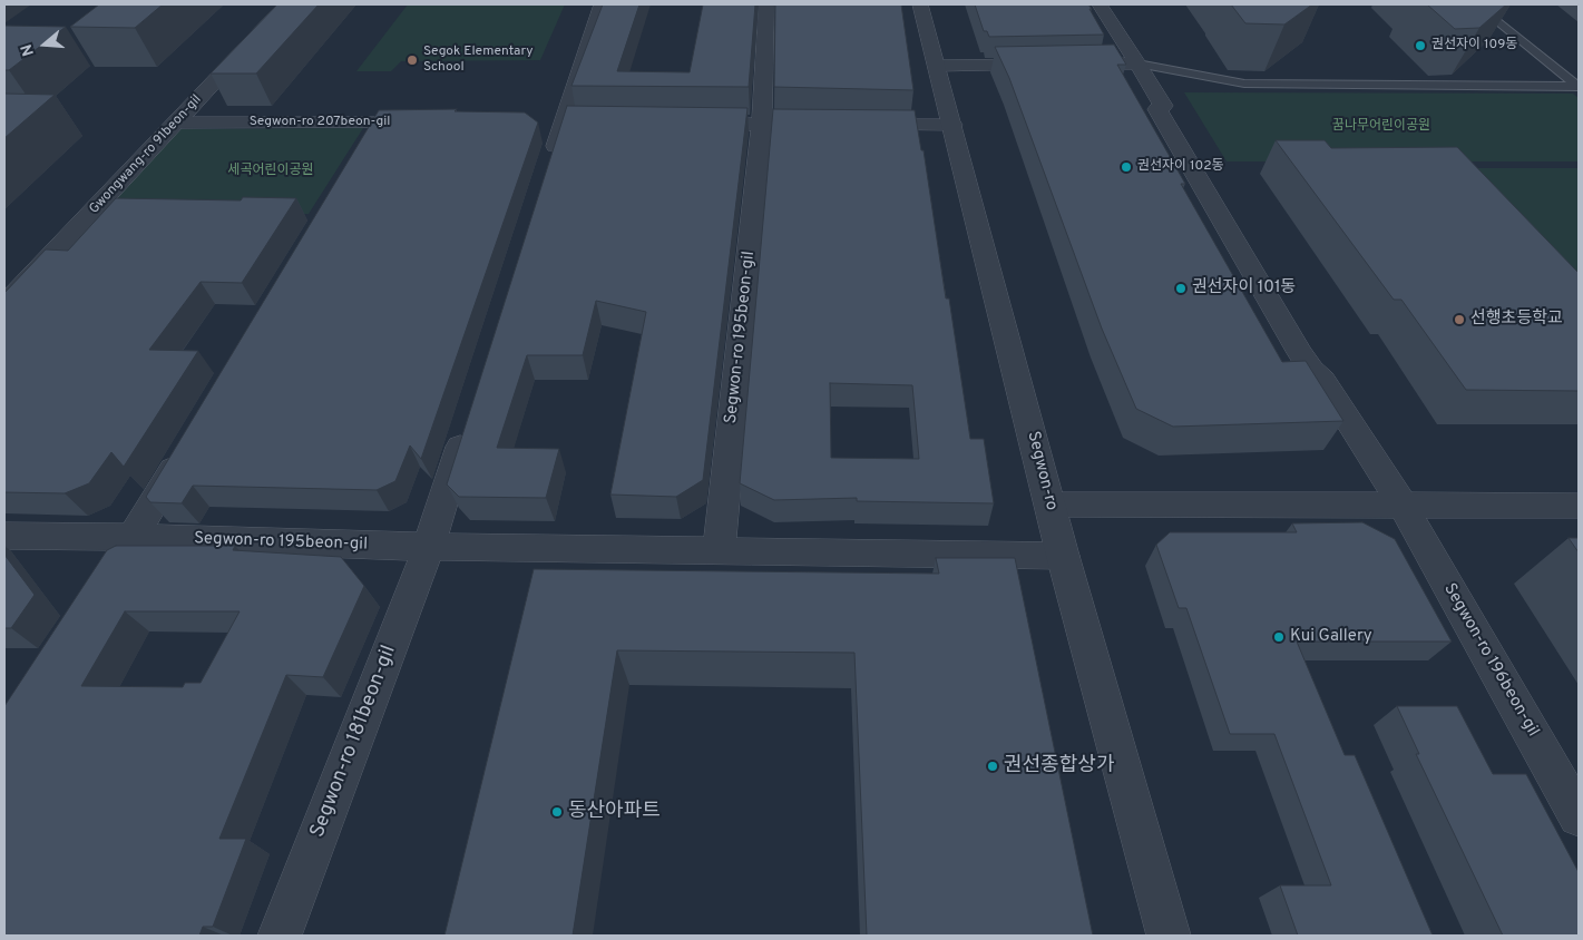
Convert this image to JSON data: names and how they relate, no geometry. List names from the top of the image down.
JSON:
{
  "streets": {
    "street": [
      "Segwon-ro 207beon-gil",
      "Gwongwang-ro 91beon-gil",
      "Segwon-ro 195beon-gil",
      "Segwon-ro",
      "Segwon-ro 196beon-gil",
      "Segwon-ro 181beon-gil"
    ]
  },
  "crossings": [
    ["Segwon-ro 207beon-gil", "Gwongwang-ro 91beon-gil"],
    ["Segwon-ro 195beon-gil", "Segwon-ro"],
    ["Segwon-ro 195beon-gil", "Segwon-ro 181beon-gil"]
  ],
  "parks": ["꿈나무어린이공원", "세곡어린이공원"],
  "places": [
    "권선자이 109동",
    "Segok Elementary School",
    "권선자이 102동",
    "권선자이 101동",
    "선행초등학교",
    "Kui Gallery",
    "권선종합상가",
    "동산아파트"
  ],
  "north": "left"
}
